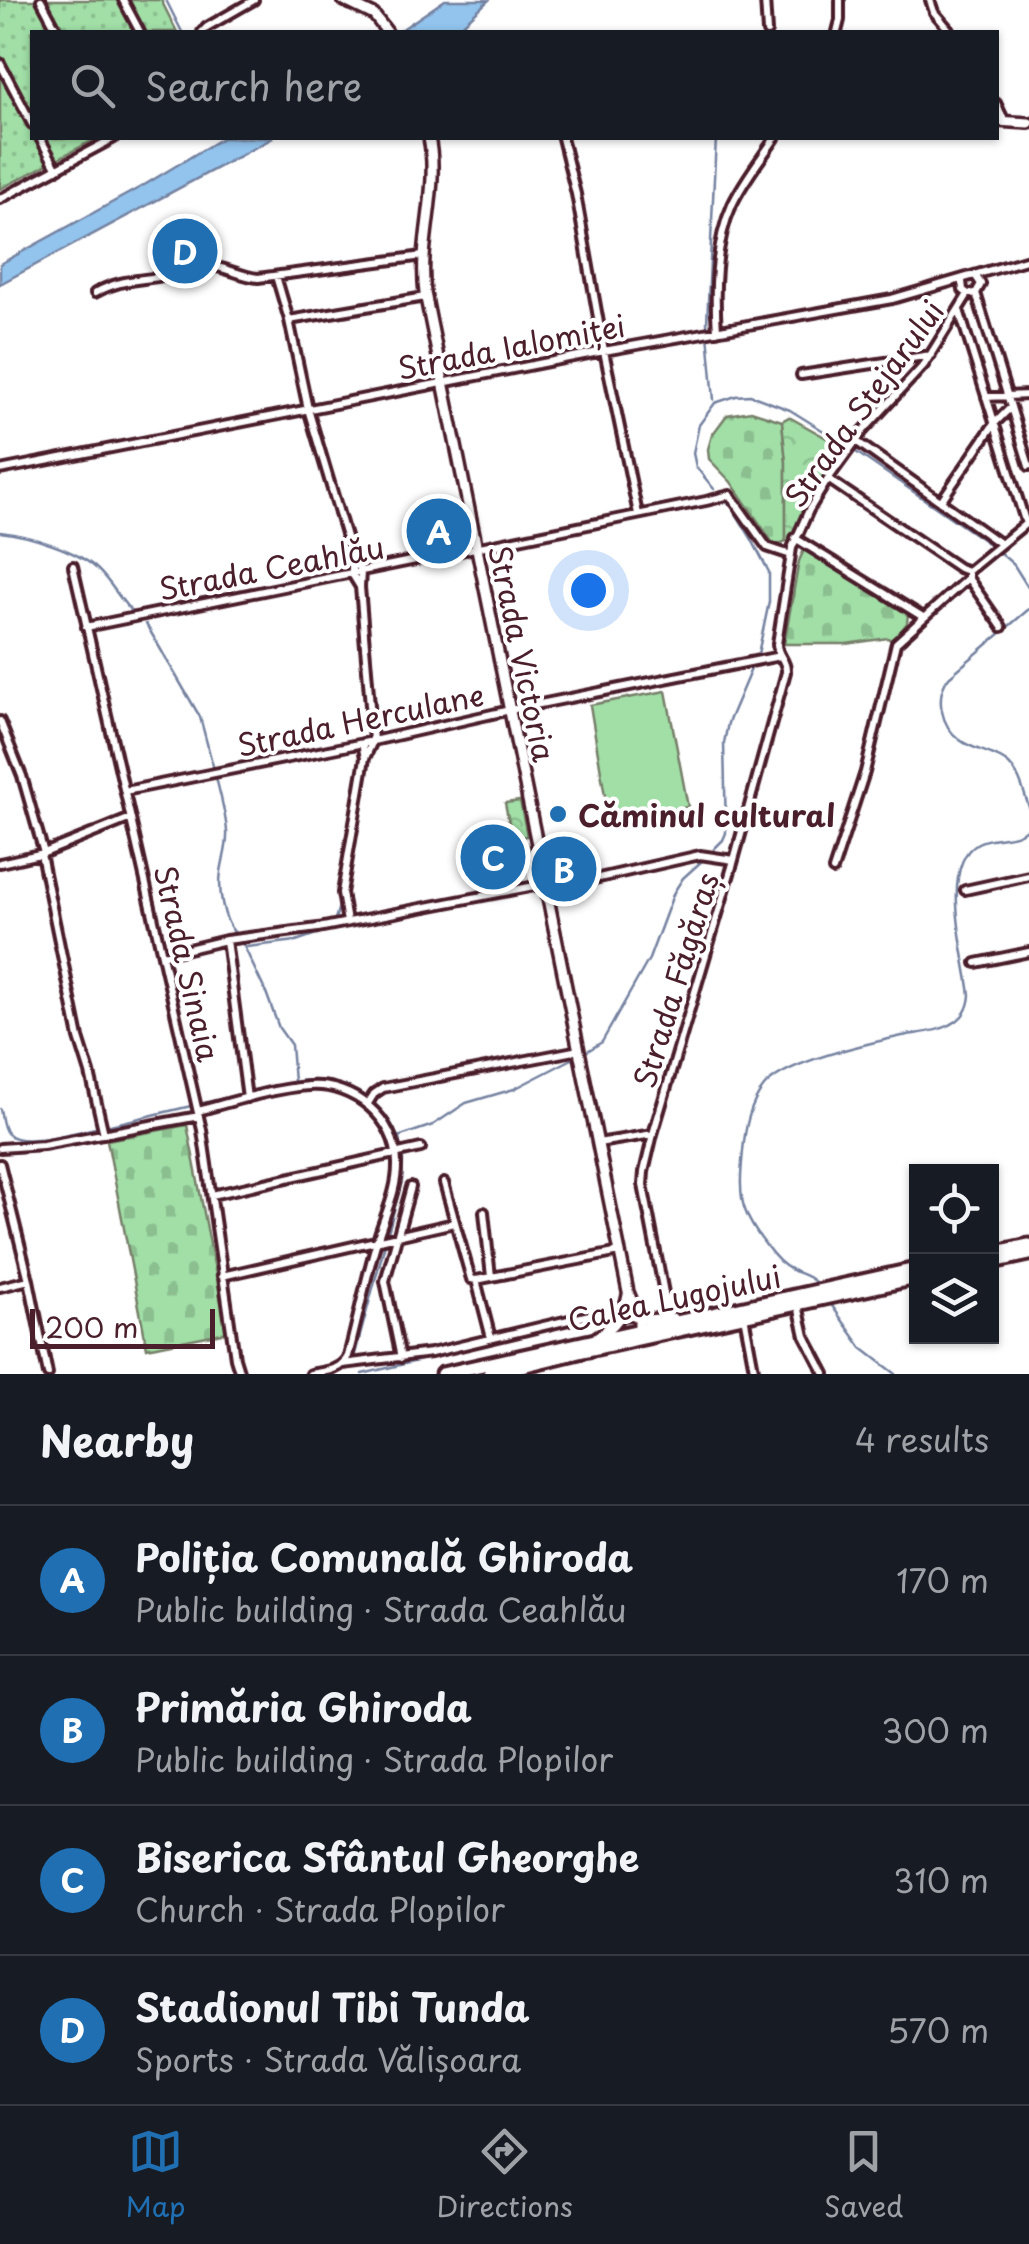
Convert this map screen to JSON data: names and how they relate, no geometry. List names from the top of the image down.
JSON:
{
  "streets": {
    "main road": ["Calea Lugojului"],
    "street": [
      "Strada Ialomiței",
      "Strada Stejarului",
      "Strada Ceahlău",
      "Strada Victoria",
      "Strada Herculane",
      "Strada Sinaia",
      "Strada Făgăraș"
    ]
  },
  "crossings": [
    ["Strada Ialomiței", "Strada Stejarului"],
    ["Strada Ialomiței", "Strada Victoria"],
    ["Strada Stejarului", "Strada Ceahlău"],
    ["Strada Stejarului", "Strada Herculane"],
    ["Strada Stejarului", "Strada Făgăraș"],
    ["Strada Ceahlău", "Strada Victoria"],
    ["Strada Ceahlău", "Strada Sinaia"],
    ["Strada Victoria", "Strada Herculane"],
    ["Strada Victoria", "Calea Lugojului"],
    ["Strada Herculane", "Strada Sinaia"],
    ["Strada Herculane", "Strada Făgăraș"]
  ],
  "places": ["Căminul cultural"],
  "scale_bar": "200 m",
  "page": {
    "search": "Search here",
    "pins": [
      "D",
      "A",
      "C",
      "B"
    ],
    "scale": "200 m",
    "heading": ["Nearby", "4 results"],
    "list": [
      {
        "mark": "A",
        "name": "Poliția Comunală Ghiroda",
        "note": "Public building · Strada Ceahlău",
        "value": "170 m"
      },
      {
        "mark": "B",
        "name": "Primăria Ghiroda",
        "note": "Public building · Strada Plopilor",
        "value": "300 m"
      },
      {
        "mark": "C",
        "name": "Biserica Sfântul Gheorghe",
        "note": "Church · Strada Plopilor",
        "value": "310 m"
      },
      {
        "mark": "D",
        "name": "Stadionul Tibi Tunda",
        "note": "Sports · Strada Vălișoara",
        "value": "570 m"
      }
    ],
    "nav": ["Map", "Directions", "Saved"]
  }
}
